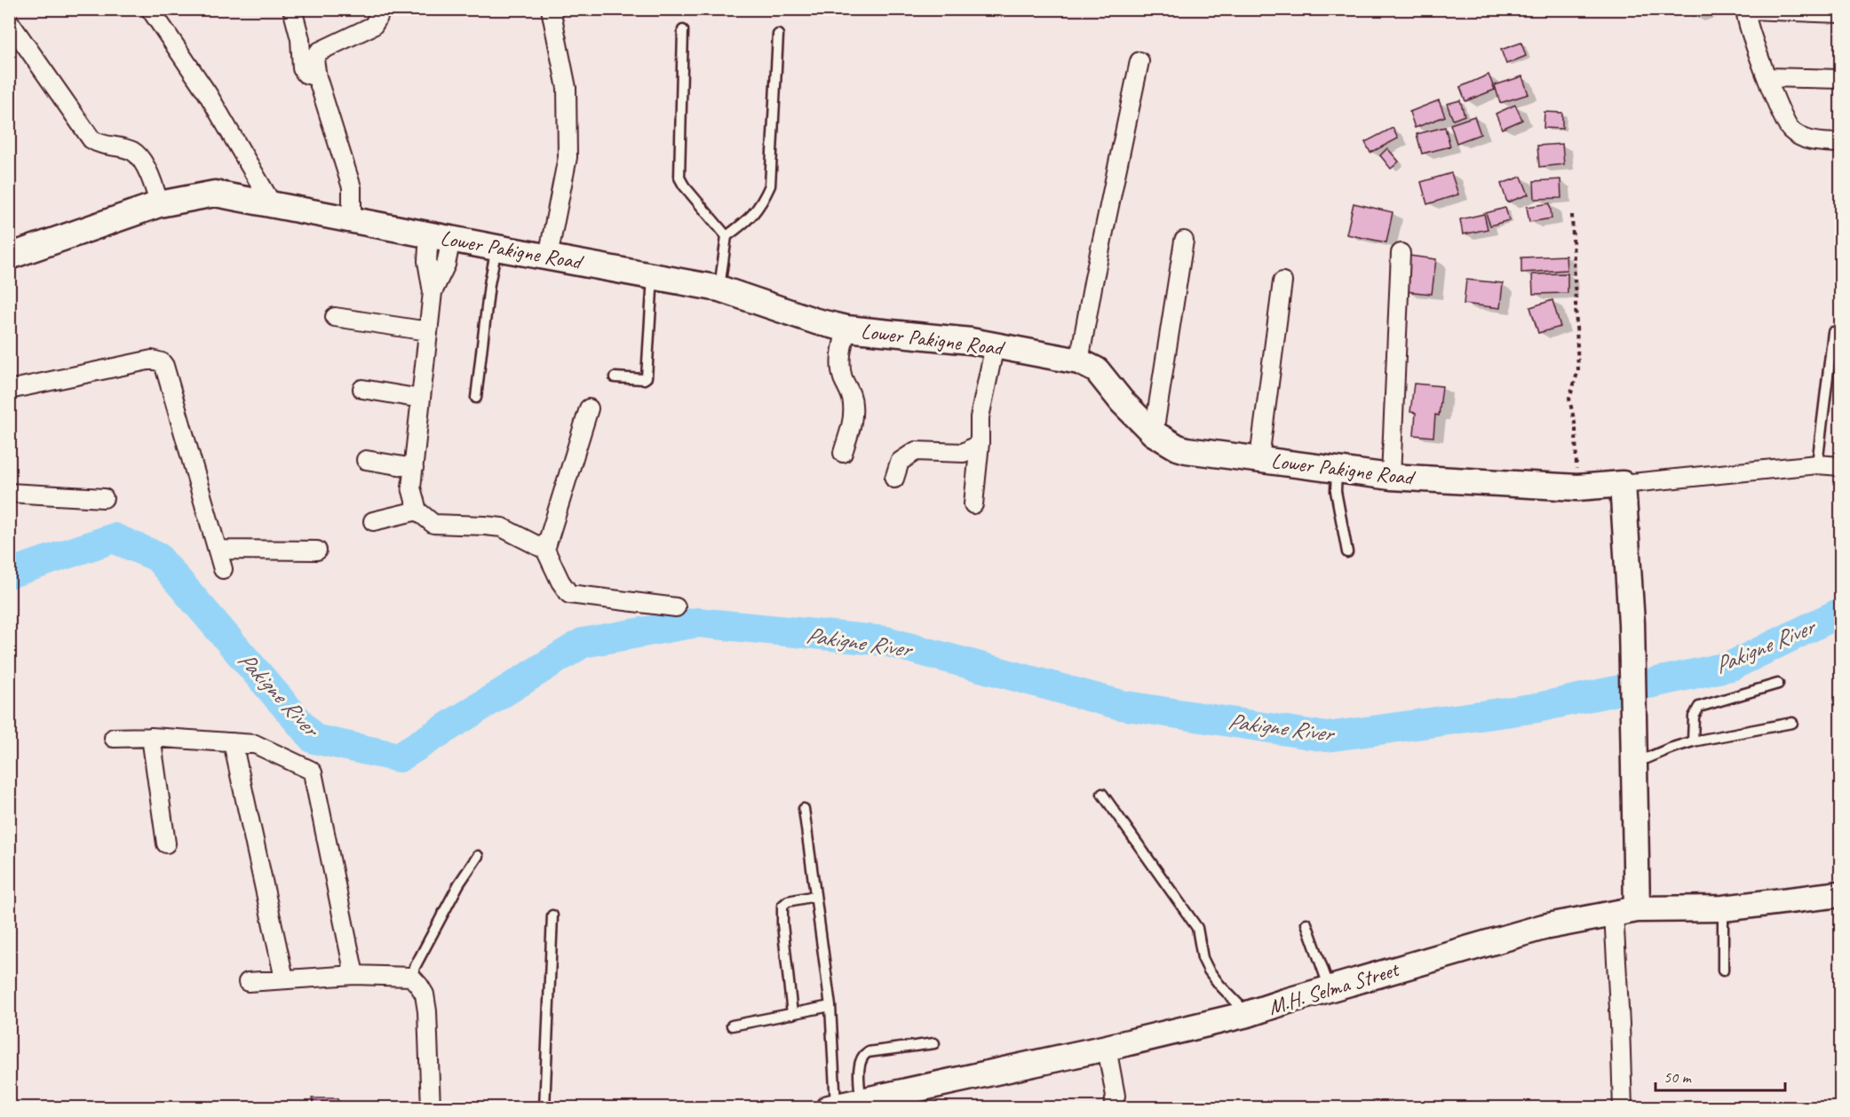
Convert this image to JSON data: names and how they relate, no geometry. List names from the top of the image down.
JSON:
{
  "streets": {
    "street": ["Lower Pakigne Road", "M.H. Selma Street"]
  },
  "water": ["Pakigne River"],
  "scale_bar": "50 m"
}
